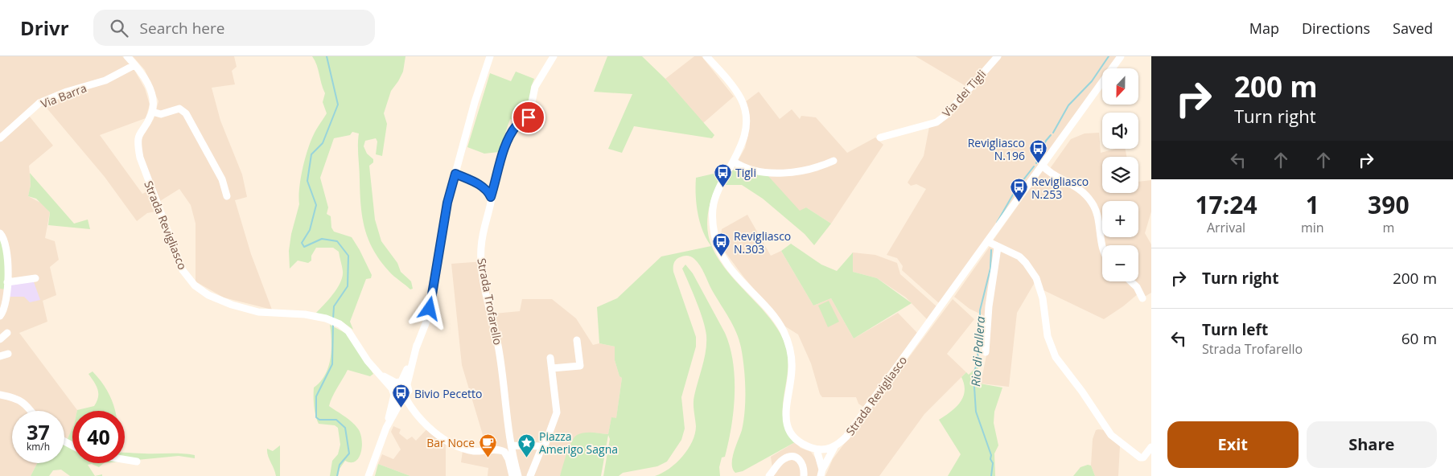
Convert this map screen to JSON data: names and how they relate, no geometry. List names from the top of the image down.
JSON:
{
  "streets": {
    "street": [
      "Via dei Tigli",
      "Via Barra",
      "Strada Revigliasco",
      "Strada Trofarello"
    ]
  },
  "water": ["Rio di Pallera"],
  "places": {
    "bus stop": [
      "Revigliasco N.196",
      "Tigli",
      "Revigliasco N.253",
      "Revigliasco N.303",
      "Bivio Pecetto"
    ],
    "cafe": ["Bar Noce"],
    "place": ["Piazza Amerigo Sagna"]
  },
  "north": "bottom",
  "page": {
    "header": "Drivr",
    "search": "Search here",
    "nav": ["Map", "Directions", "Saved"],
    "turn": ["200 m", "Turn right"],
    "map_buttons": ["+", "−"],
    "eta": [
      "17:24",
      "Arrival",
      "1",
      "min",
      "390",
      "m"
    ],
    "list": [
      {
        "name": "Turn right",
        "value": "200 m"
      },
      {
        "name": "Turn left",
        "note": "Strada Trofarello",
        "value": "60 m"
      }
    ],
    "speed": "37 km/h",
    "limit": "40",
    "buttons": ["Exit", "Share"]
  }
}
